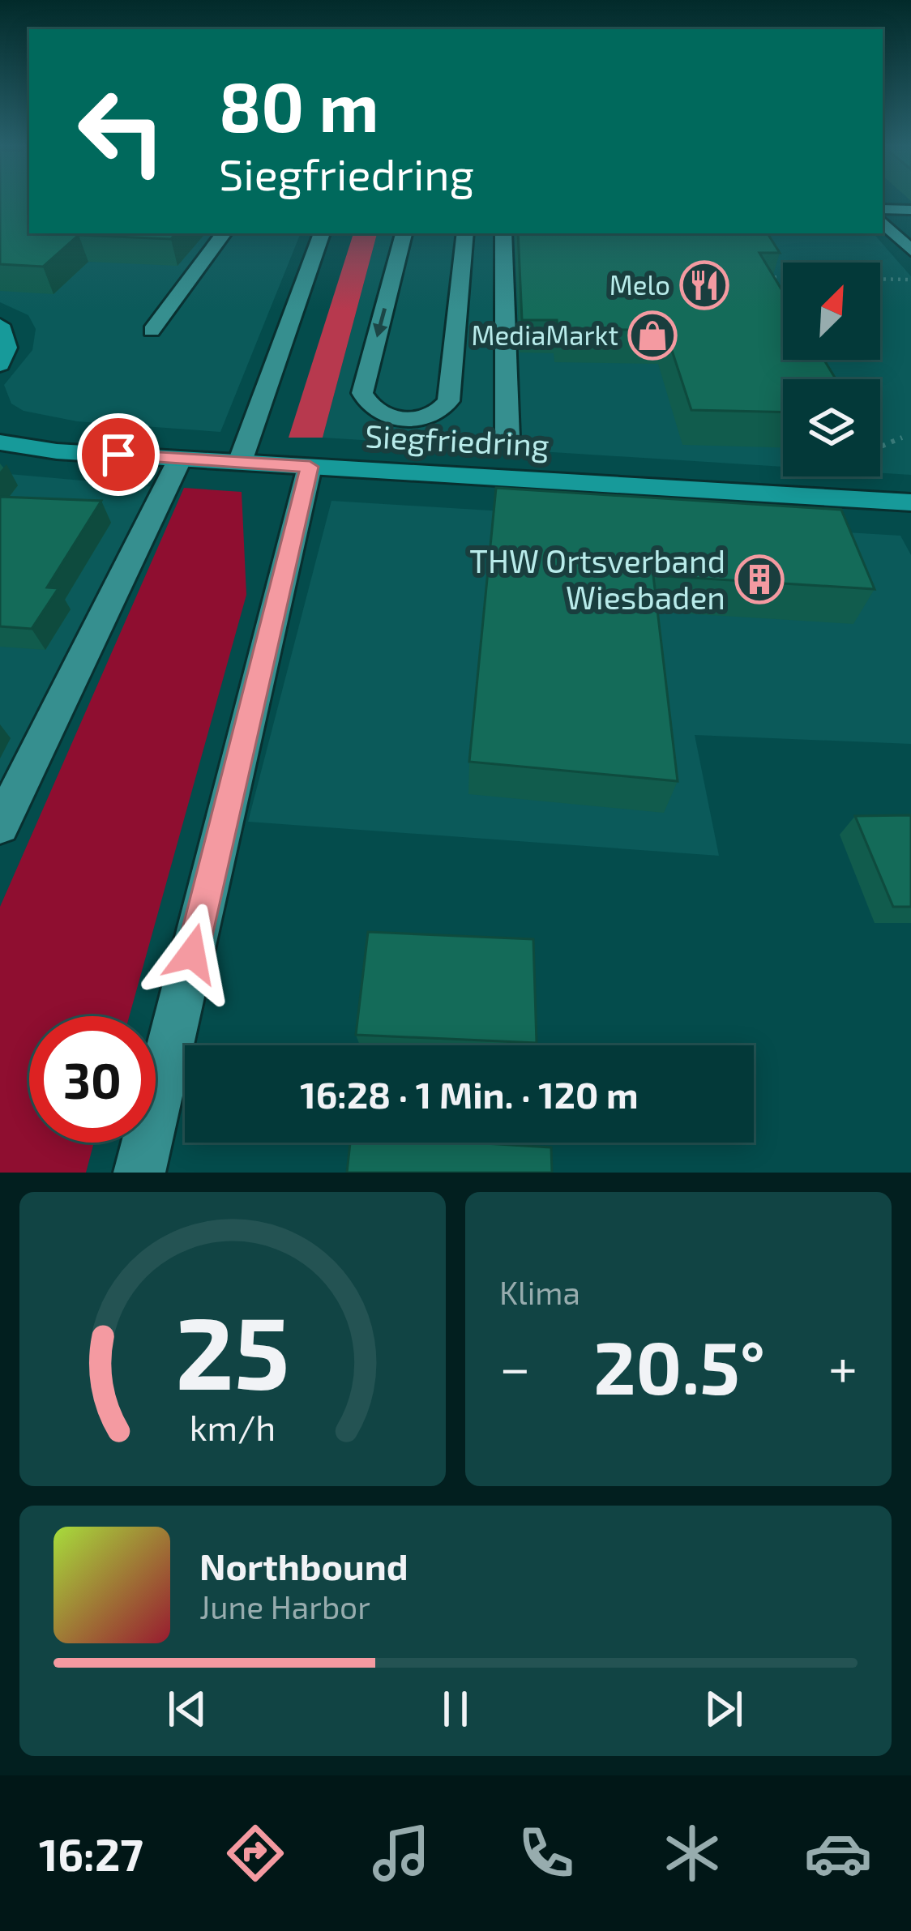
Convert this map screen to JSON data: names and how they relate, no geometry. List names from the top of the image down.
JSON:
{
  "streets": {
    "main road": ["Siegfriedring"]
  },
  "places": {
    "restaurant": ["Melo"],
    "shop": ["MediaMarkt"],
    "building": ["THW Ortsverband Wiesbaden"]
  },
  "north": "top right",
  "page": {
    "turn": ["80 m", "Siegfriedring"],
    "limit": "30",
    "trip": "16:28 · 1 Min. · 120 m",
    "tile": "Klima",
    "heat": ["−", "20.5°", "+"],
    "song": ["Northbound", "June Harbor"],
    "tabs": "16:27",
    "gauge": ["25", "km/h"]
  }
}
